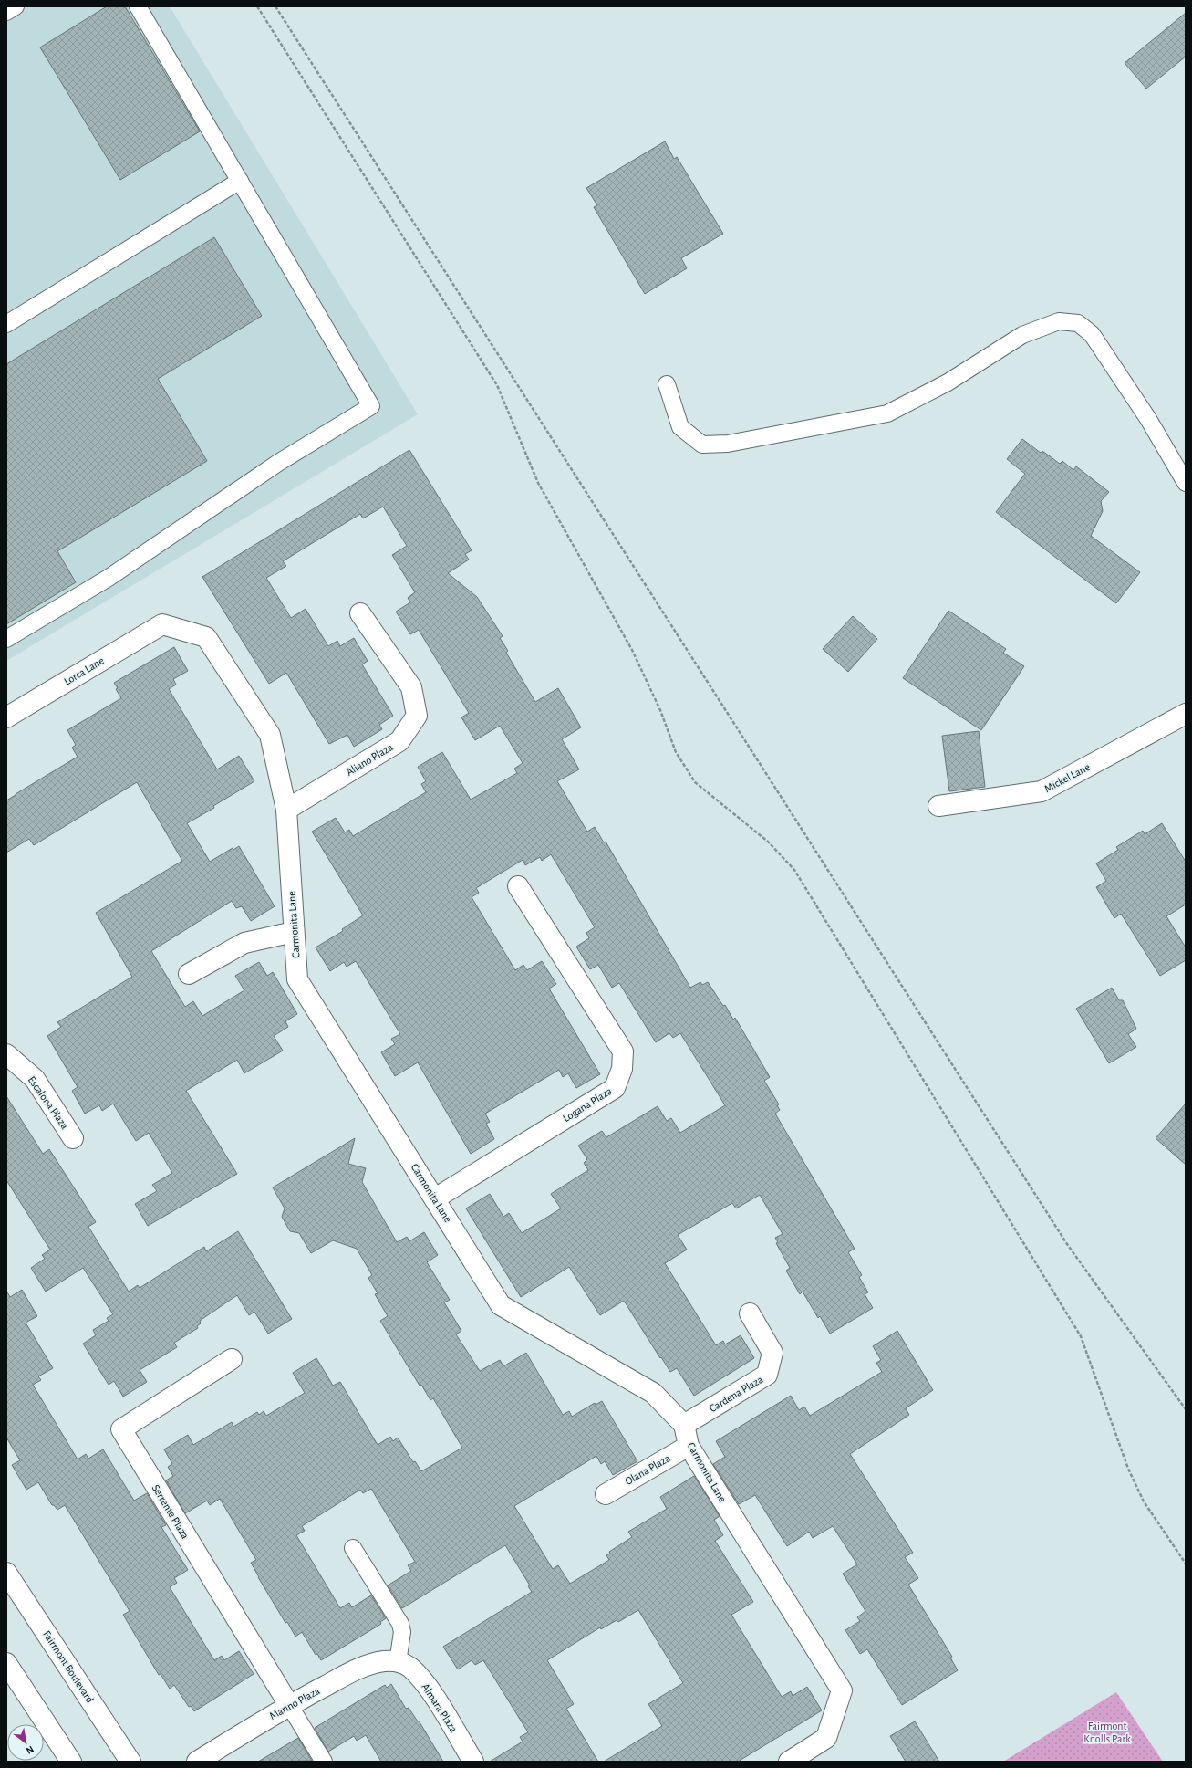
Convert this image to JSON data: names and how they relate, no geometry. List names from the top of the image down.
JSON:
{
  "streets": {
    "street": [
      "Lorca Lane",
      "Aliano Plaza",
      "Mickel Lane",
      "Carmonita Lane",
      "Escalona Plaza",
      "Logana Plaza",
      "Cardena Plaza",
      "Olana Plaza",
      "Serrente Plaza",
      "Fairmont Boulevard",
      "Marino Plaza",
      "Almara Plaza"
    ]
  },
  "crossings": [
    ["Lorca Lane", "Carmonita Lane"],
    ["Aliano Plaza", "Carmonita Lane"],
    ["Carmonita Lane", "Logana Plaza"],
    ["Carmonita Lane", "Cardena Plaza"],
    ["Carmonita Lane", "Olana Plaza"],
    ["Serrente Plaza", "Marino Plaza"],
    ["Marino Plaza", "Almara Plaza"]
  ],
  "parks": ["Fairmont Knolls Park"],
  "north": "bottom right"
}
